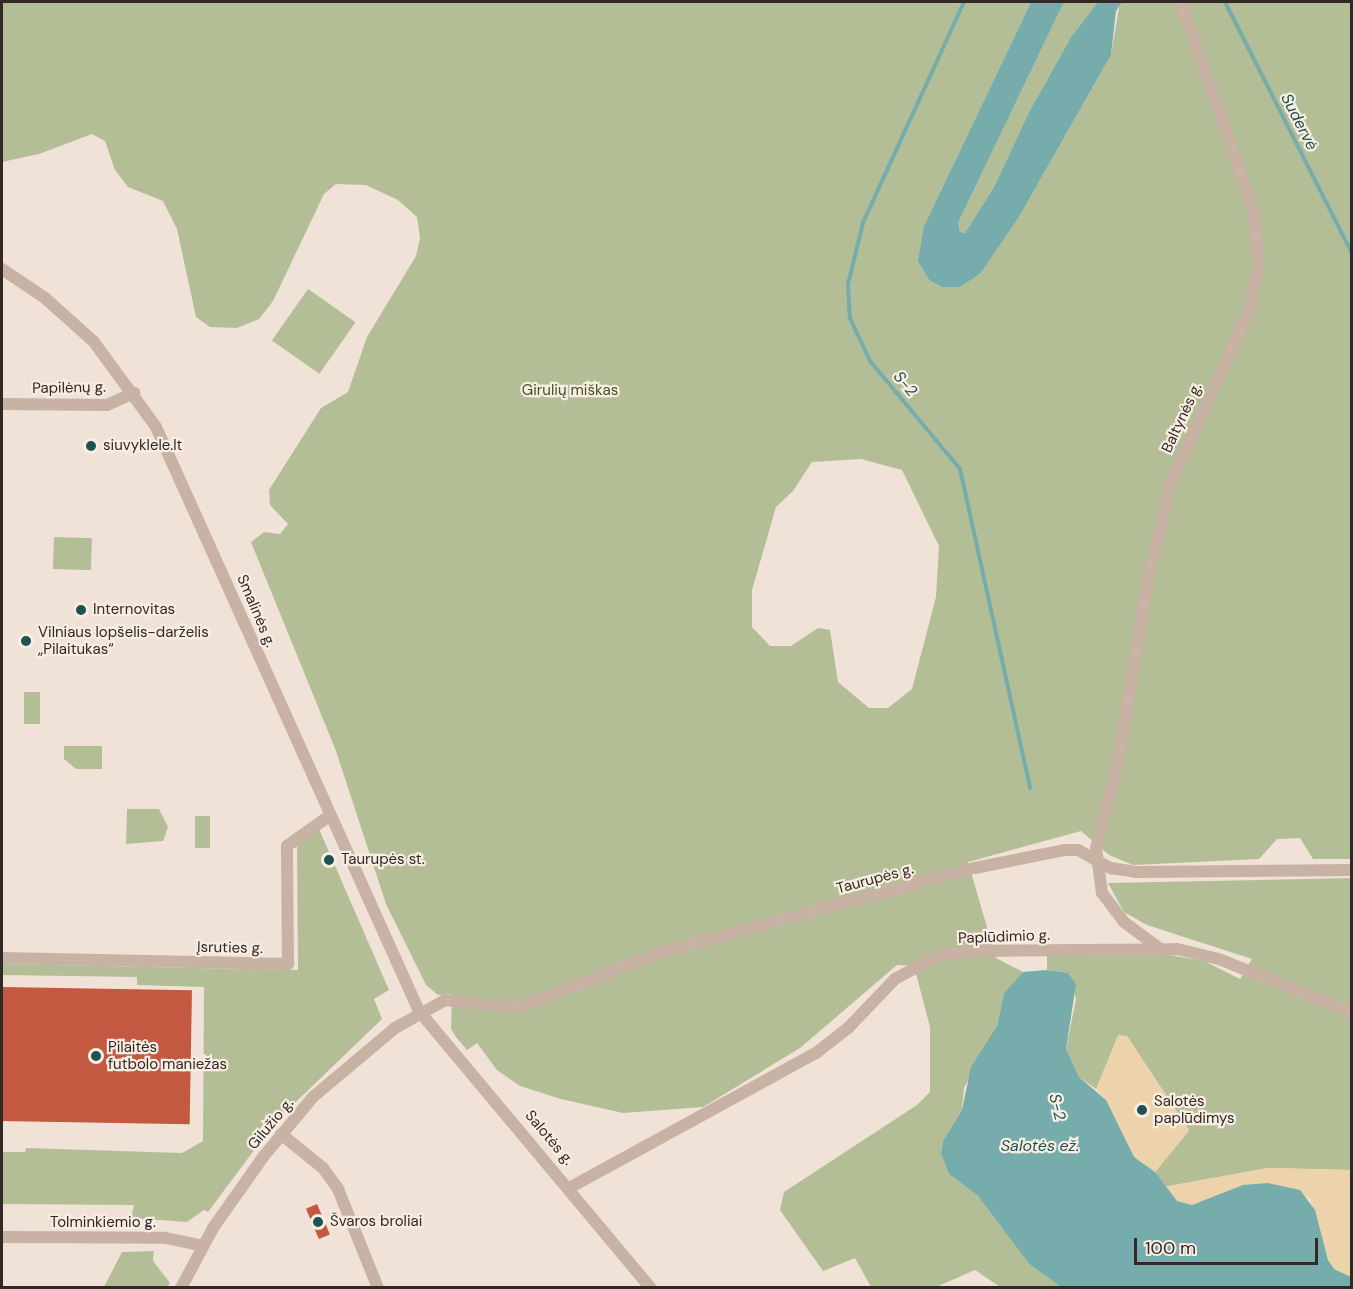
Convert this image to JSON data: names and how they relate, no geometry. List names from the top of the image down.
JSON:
{
  "streets": {
    "street": [
      "Papilėnų g.",
      "Baltynės g.",
      "Smalinės g.",
      "Taurupės g.",
      "Paplūdimio g.",
      "Įsruties g.",
      "Gilužio g.",
      "Salotės g.",
      "Tolminkiemio g."
    ]
  },
  "crossings": [
    ["Papilėnų g.", "Smalinės g."],
    ["Baltynės g.", "Taurupės g."],
    ["Baltynės g.", "Paplūdimio g."],
    ["Smalinės g.", "Taurupės g."],
    ["Smalinės g.", "Įsruties g."],
    ["Smalinės g.", "Gilužio g."],
    ["Smalinės g.", "Salotės g."],
    ["Taurupės g.", "Gilužio g."],
    ["Taurupės g.", "Salotės g."],
    ["Paplūdimio g.", "Salotės g."],
    ["Gilužio g.", "Salotės g."],
    ["Gilužio g.", "Tolminkiemio g."]
  ],
  "water": ["Sudervė", "S-2", "Salotės ež."],
  "parks": ["Girulių miškas"],
  "places": [
    "siuvyklele.lt",
    "Internovitas",
    "Vilniaus lopšelis-darželis „Pilaitukas“",
    "Taurupės st.",
    "Pilaitės futbolo maniežas",
    "Salotės paplūdimys",
    "Švaros broliai"
  ],
  "scale_bar": "100 m"
}
